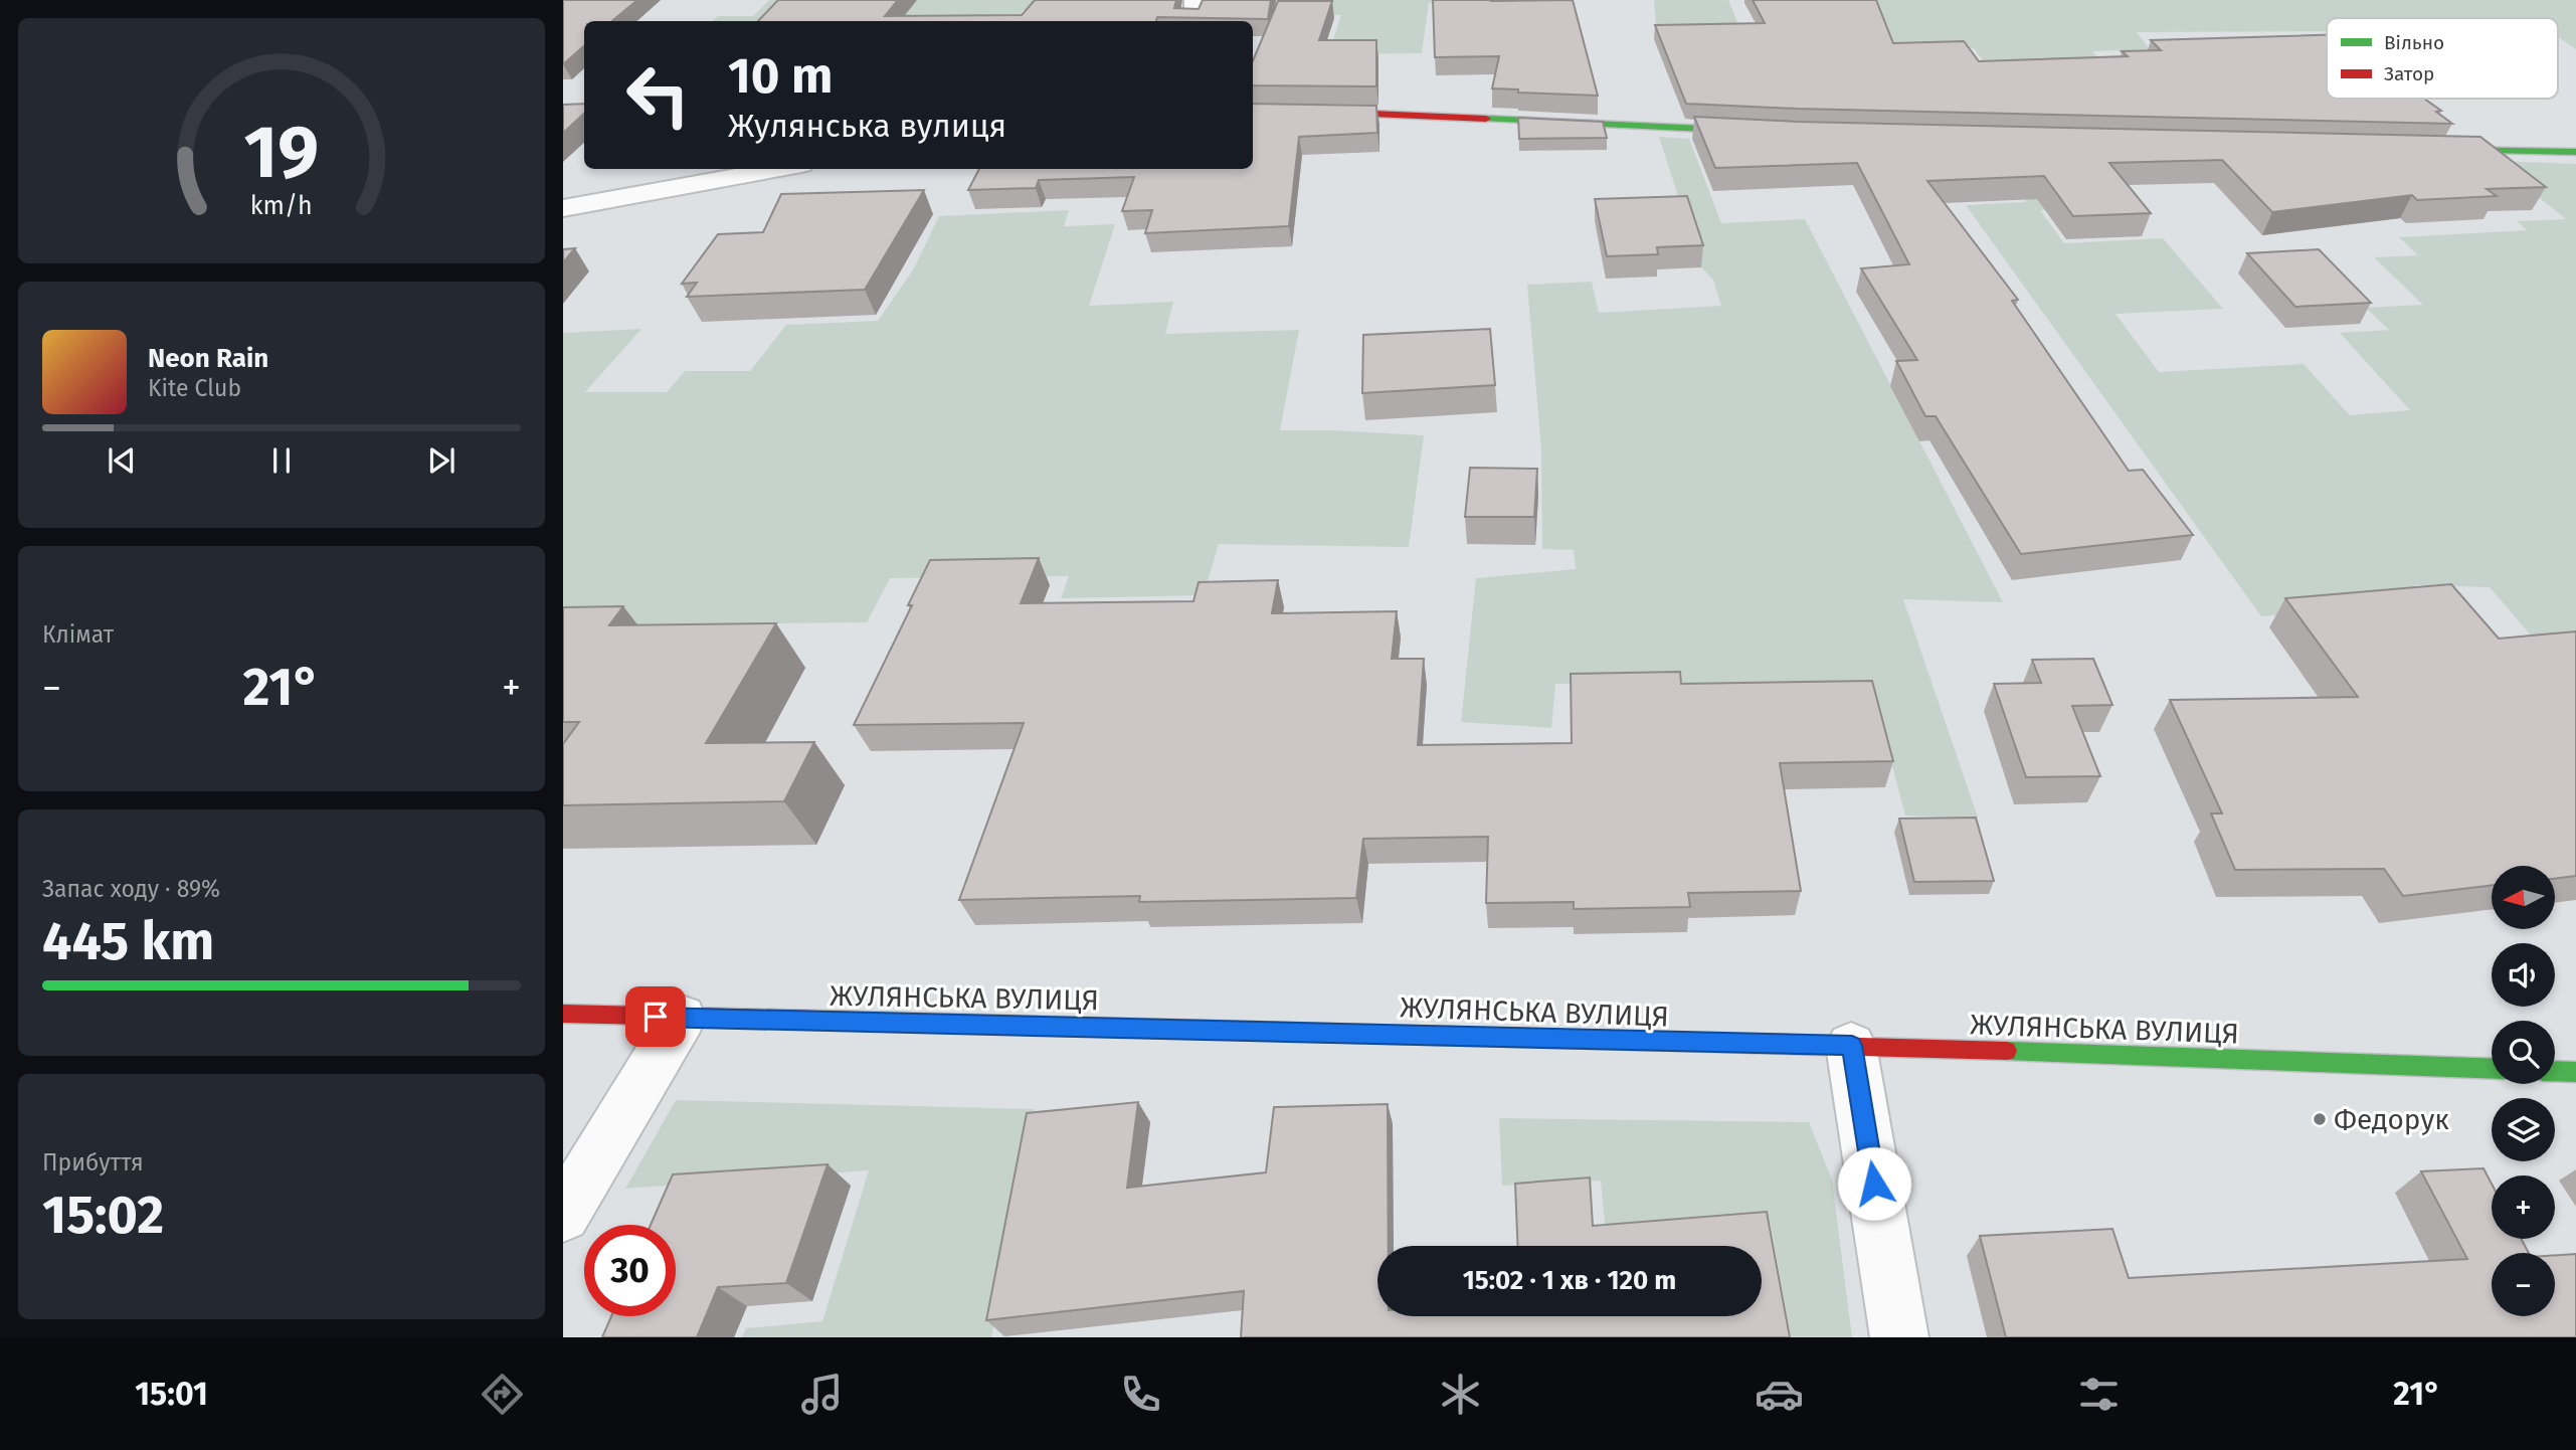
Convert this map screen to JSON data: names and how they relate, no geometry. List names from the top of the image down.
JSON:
{
  "streets": {
    "street": ["ЖУЛЯНСЬКА ВУЛИЦЯ"]
  },
  "places": ["Федорук"],
  "legend": ["Вільно", "Затор"],
  "north": "left",
  "page": {
    "turn": ["10 m", "Жулянська вулиця"],
    "song": ["Neon Rain", "Kite Club"],
    "tile": [
      "Клімат",
      ["Запас ходу · 89%", "445 km"],
      ["Прибуття", "15:02"]
    ],
    "heat": ["−", "21°", "+"],
    "map_buttons": ["+", "−"],
    "limit": "30",
    "trip": "15:02 · 1 хв · 120 m",
    "tabs": ["15:01", "21°"],
    "gauge": ["19", "km/h"]
  }
}
